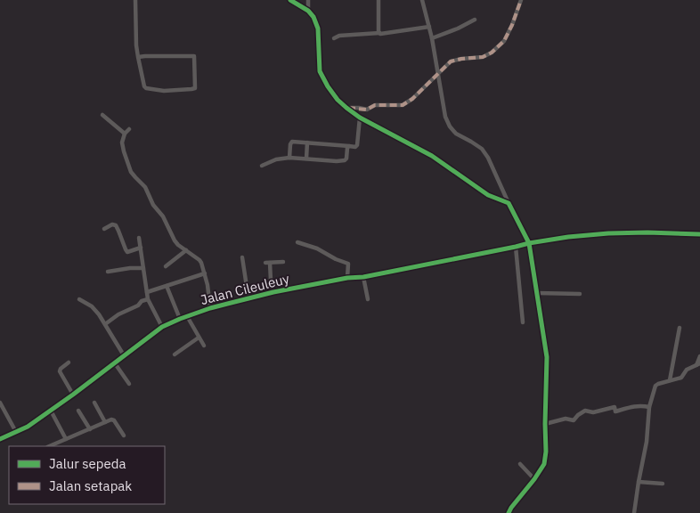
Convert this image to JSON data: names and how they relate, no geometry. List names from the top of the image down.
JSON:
{
  "streets": {
    "street": ["Jalan Cileuleuy"]
  },
  "legend": ["Jalur sepeda", "Jalan setapak"]
}
